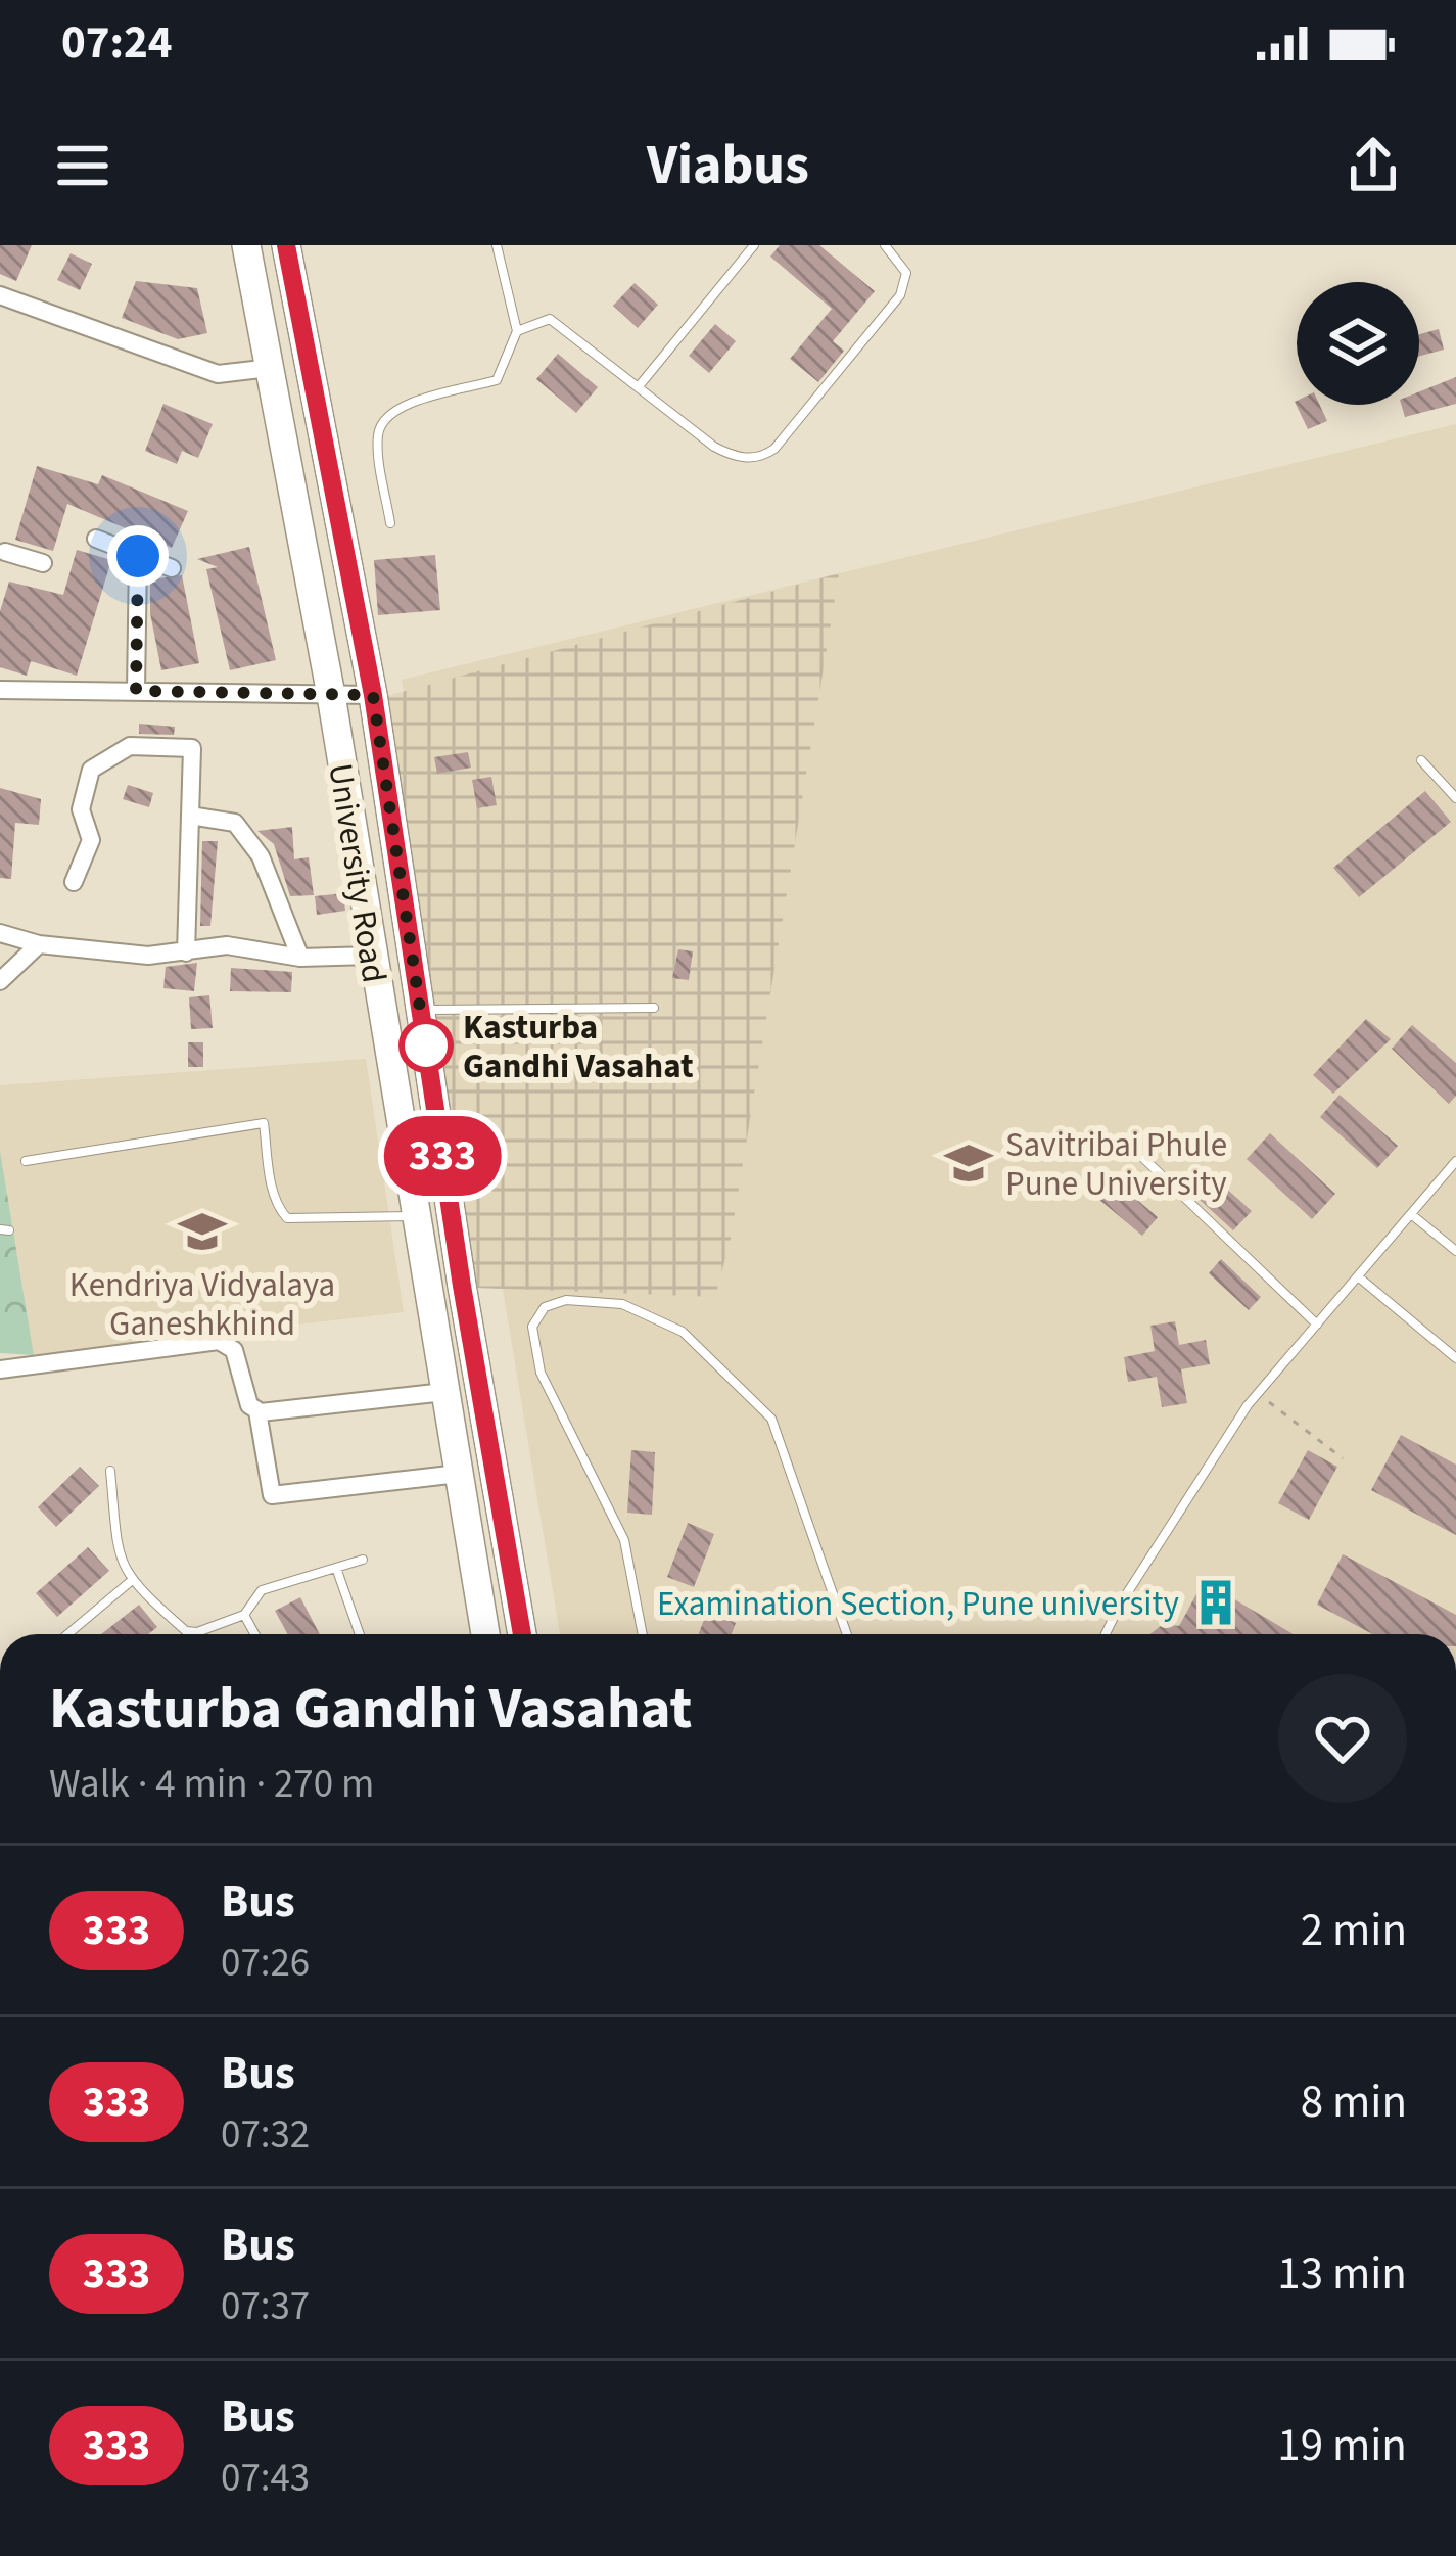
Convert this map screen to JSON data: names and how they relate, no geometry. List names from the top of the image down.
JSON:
{
  "streets": {
    "main road": ["University Road"]
  },
  "places": {
    "other": ["Kasturba Gandhi Vasahat"],
    "school or university": ["Savitribai Phule Pune University", "Kendriya Vidyalaya Ganeshkhind"],
    "building": ["Examination Section, Pune university"]
  },
  "lines": ["bus line 333"],
  "page": {
    "status": "07:24",
    "header": "Viabus",
    "on_map": "333",
    "heading": ["Kasturba Gandhi Vasahat", "Walk · 4 min · 270 m"],
    "list": [
      {
        "mark": "333",
        "name": "Bus",
        "note": "07:26",
        "value": "2 min"
      },
      {
        "mark": "333",
        "name": "Bus",
        "note": "07:32",
        "value": "8 min"
      },
      {
        "mark": "333",
        "name": "Bus",
        "note": "07:37",
        "value": "13 min"
      },
      {
        "mark": "333",
        "name": "Bus",
        "note": "07:43",
        "value": "19 min"
      }
    ]
  }
}
